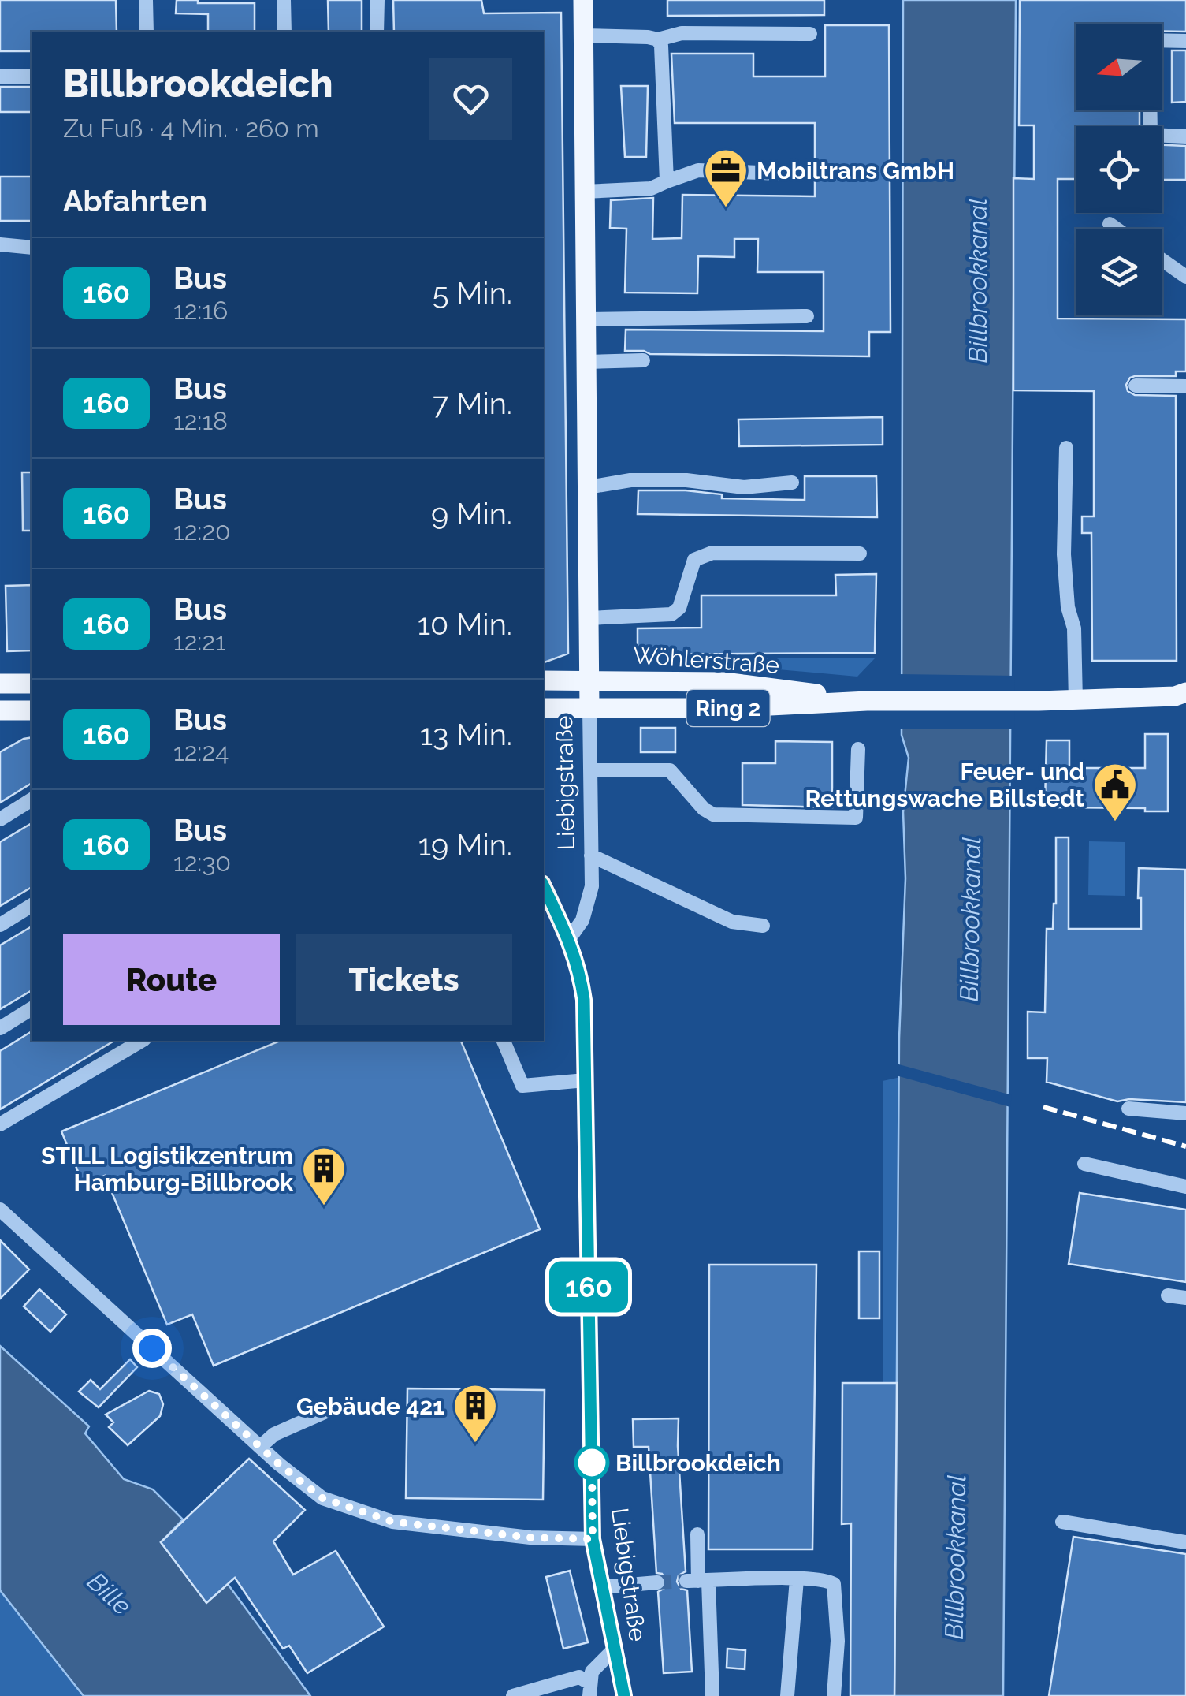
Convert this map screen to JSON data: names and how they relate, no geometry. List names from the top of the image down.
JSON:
{
  "streets": {
    "main road": ["Wöhlerstraße", "Ring 2", "Liebigstraße"]
  },
  "crossings": [
    ["Wöhlerstraße", "Liebigstraße"]
  ],
  "water": ["Billbrookkanal", "Bille"],
  "places": {
    "office": ["Mobiltrans GmbH"],
    "public building": ["Feuer- und Rettungswache Billstedt"],
    "building": ["STILL Logistikzentrum Hamburg-Billbrook", "Gebäude 421"],
    "other": ["Billbrookdeich"]
  },
  "lines": ["bus line 160"],
  "north": "left",
  "page": {
    "on_map": "160",
    "heading": [
      ["Billbrookdeich", "Zu Fuß · 4 Min. · 260 m"],
      "Abfahrten"
    ],
    "list": [
      {
        "mark": "160",
        "name": "Bus",
        "note": "12:16",
        "value": "5 Min."
      },
      {
        "mark": "160",
        "name": "Bus",
        "note": "12:18",
        "value": "7 Min."
      },
      {
        "mark": "160",
        "name": "Bus",
        "note": "12:20",
        "value": "9 Min."
      },
      {
        "mark": "160",
        "name": "Bus",
        "note": "12:21",
        "value": "10 Min."
      },
      {
        "mark": "160",
        "name": "Bus",
        "note": "12:24",
        "value": "13 Min."
      },
      {
        "mark": "160",
        "name": "Bus",
        "note": "12:30",
        "value": "19 Min."
      }
    ],
    "buttons": ["Route", "Tickets"]
  }
}
